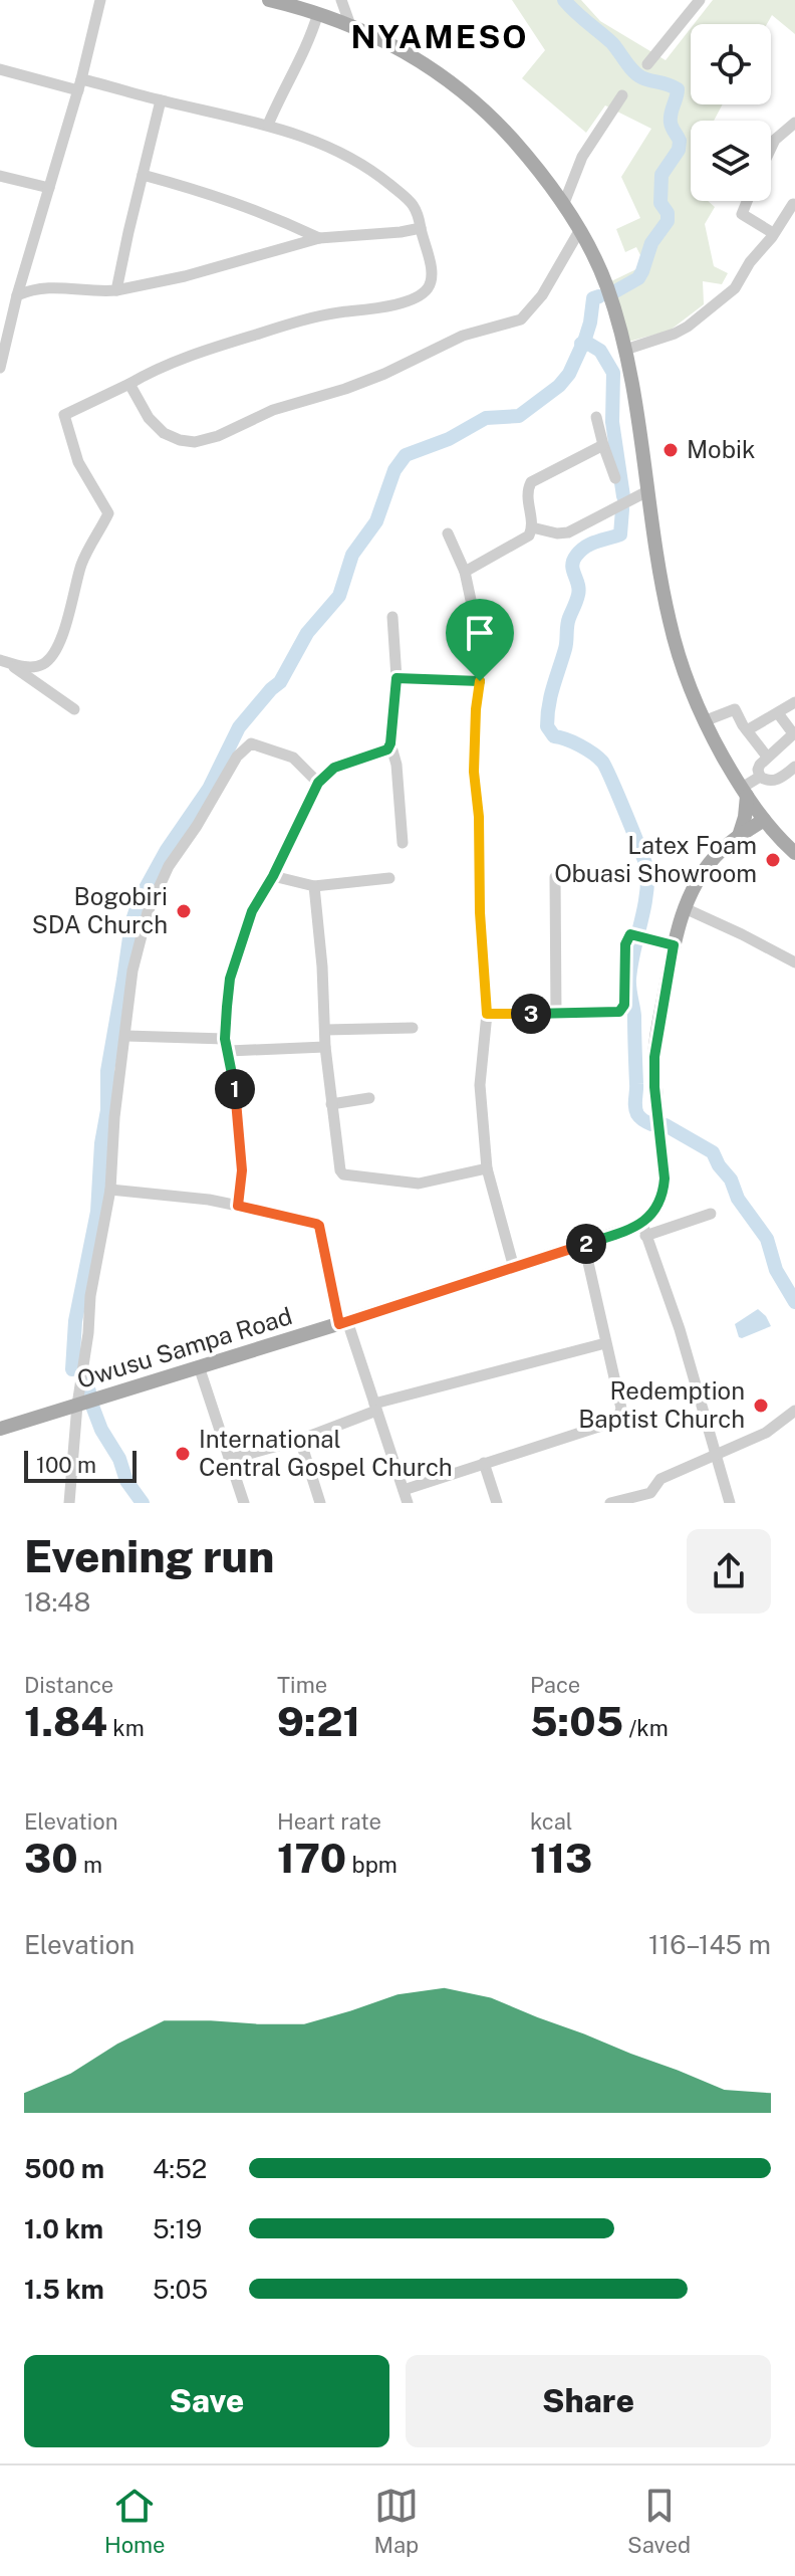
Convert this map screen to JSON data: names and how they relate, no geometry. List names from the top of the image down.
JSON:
{
  "streets": {
    "main road": ["Owusu Sampa Road"]
  },
  "districts": ["NYAMESO"],
  "places": [
    "Mobik",
    "Latex Foam Obuasi Showroom",
    "Bogobiri SDA Church",
    "Redemption Baptist Church",
    "International Central Gospel Church"
  ],
  "scale_bar": "100 m",
  "page": {
    "pins": ["3", "1", "2"],
    "scale": "100 m",
    "heading": ["Evening run", "18:48"],
    "stats": [
      ["Distance", "1.84 km"],
      ["Time", "9:21"],
      ["Pace", "5:05 /km"],
      ["Elevation", "30 m"],
      ["Heart rate", "170 bpm"],
      ["kcal", "113"]
    ],
    "chart": ["Elevation", "116–145 m"],
    "list": [
      {
        "name": "500 m",
        "note": "4:52"
      },
      {
        "name": "1.0 km",
        "note": "5:19"
      },
      {
        "name": "1.5 km",
        "note": "5:05"
      }
    ],
    "buttons": ["Save", "Share"],
    "tabs": ["Home", "Map", "Saved"]
  }
}
